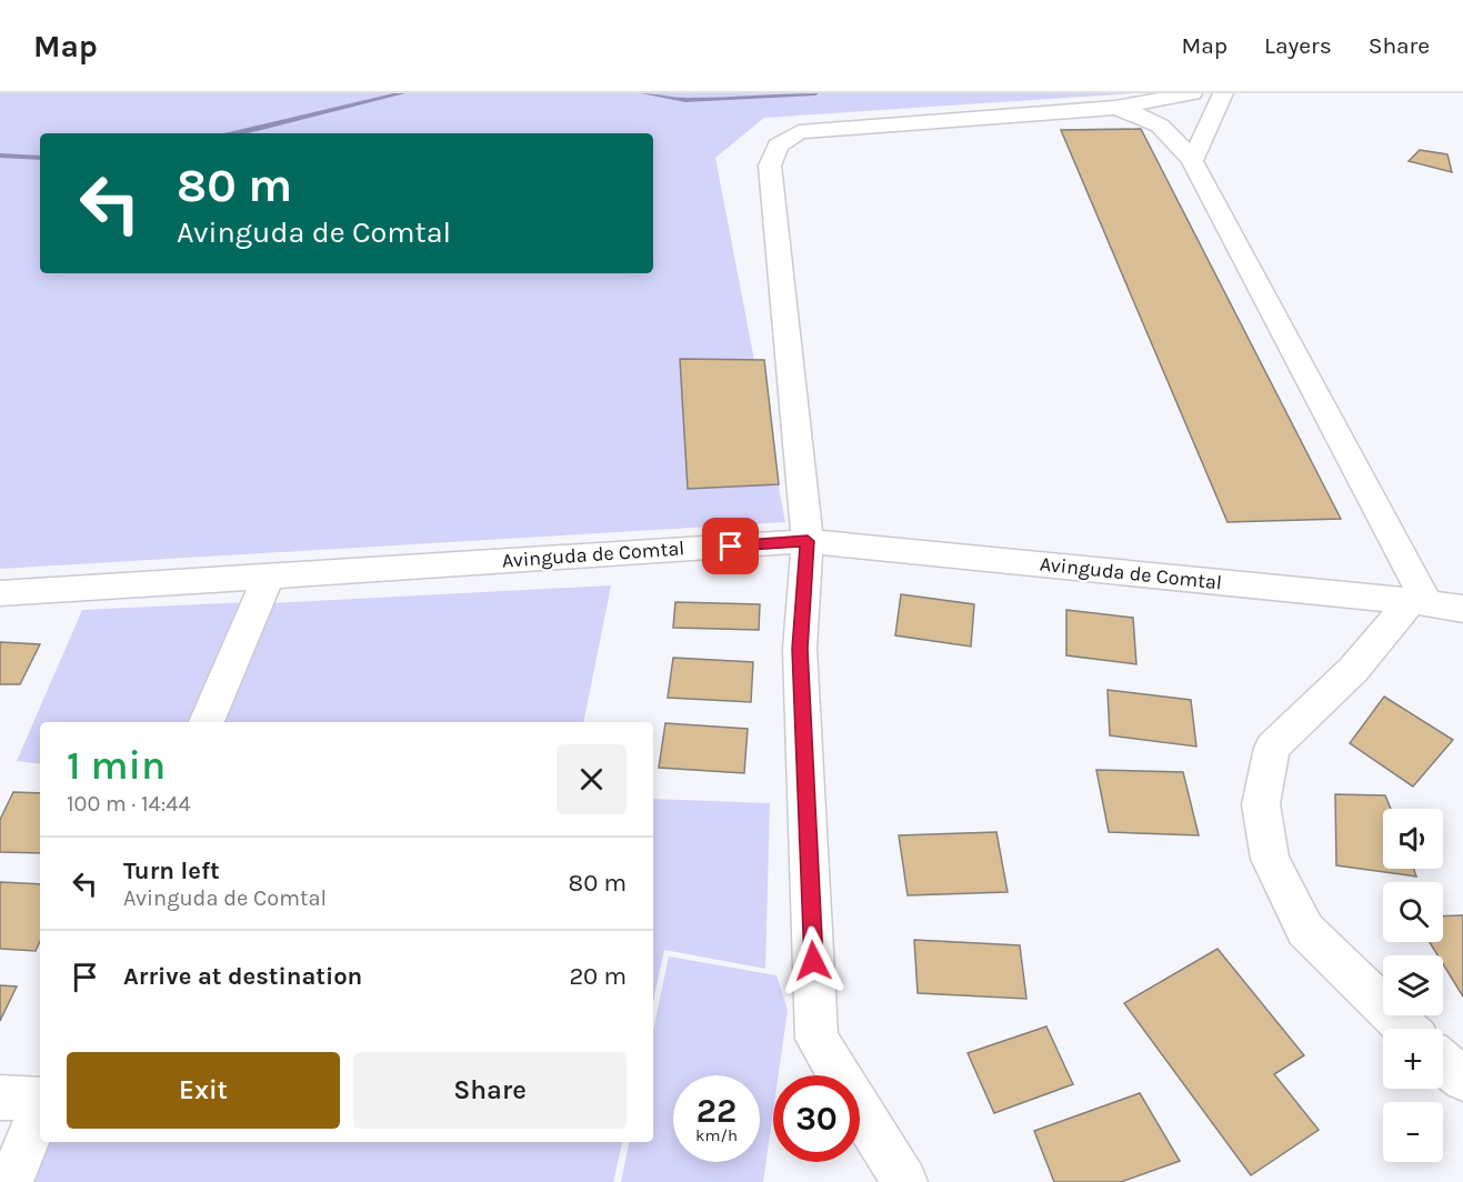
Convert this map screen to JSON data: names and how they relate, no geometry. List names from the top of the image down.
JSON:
{
  "streets": {
    "street": ["Avinguda de Comtal"]
  },
  "page": {
    "header": "Map",
    "nav": ["Map", "Layers", "Share"],
    "turn": ["80 m", "Avinguda de Comtal"],
    "heading": ["1 min", "100 m · 14:44"],
    "map_buttons": ["+", "−"],
    "list": [
      {
        "name": "Turn left",
        "note": "Avinguda de Comtal",
        "value": "80 m"
      },
      {
        "name": "Arrive at destination",
        "value": "20 m"
      }
    ],
    "buttons": ["Exit", "Share"],
    "speed": "22 km/h",
    "limit": "30"
  }
}
